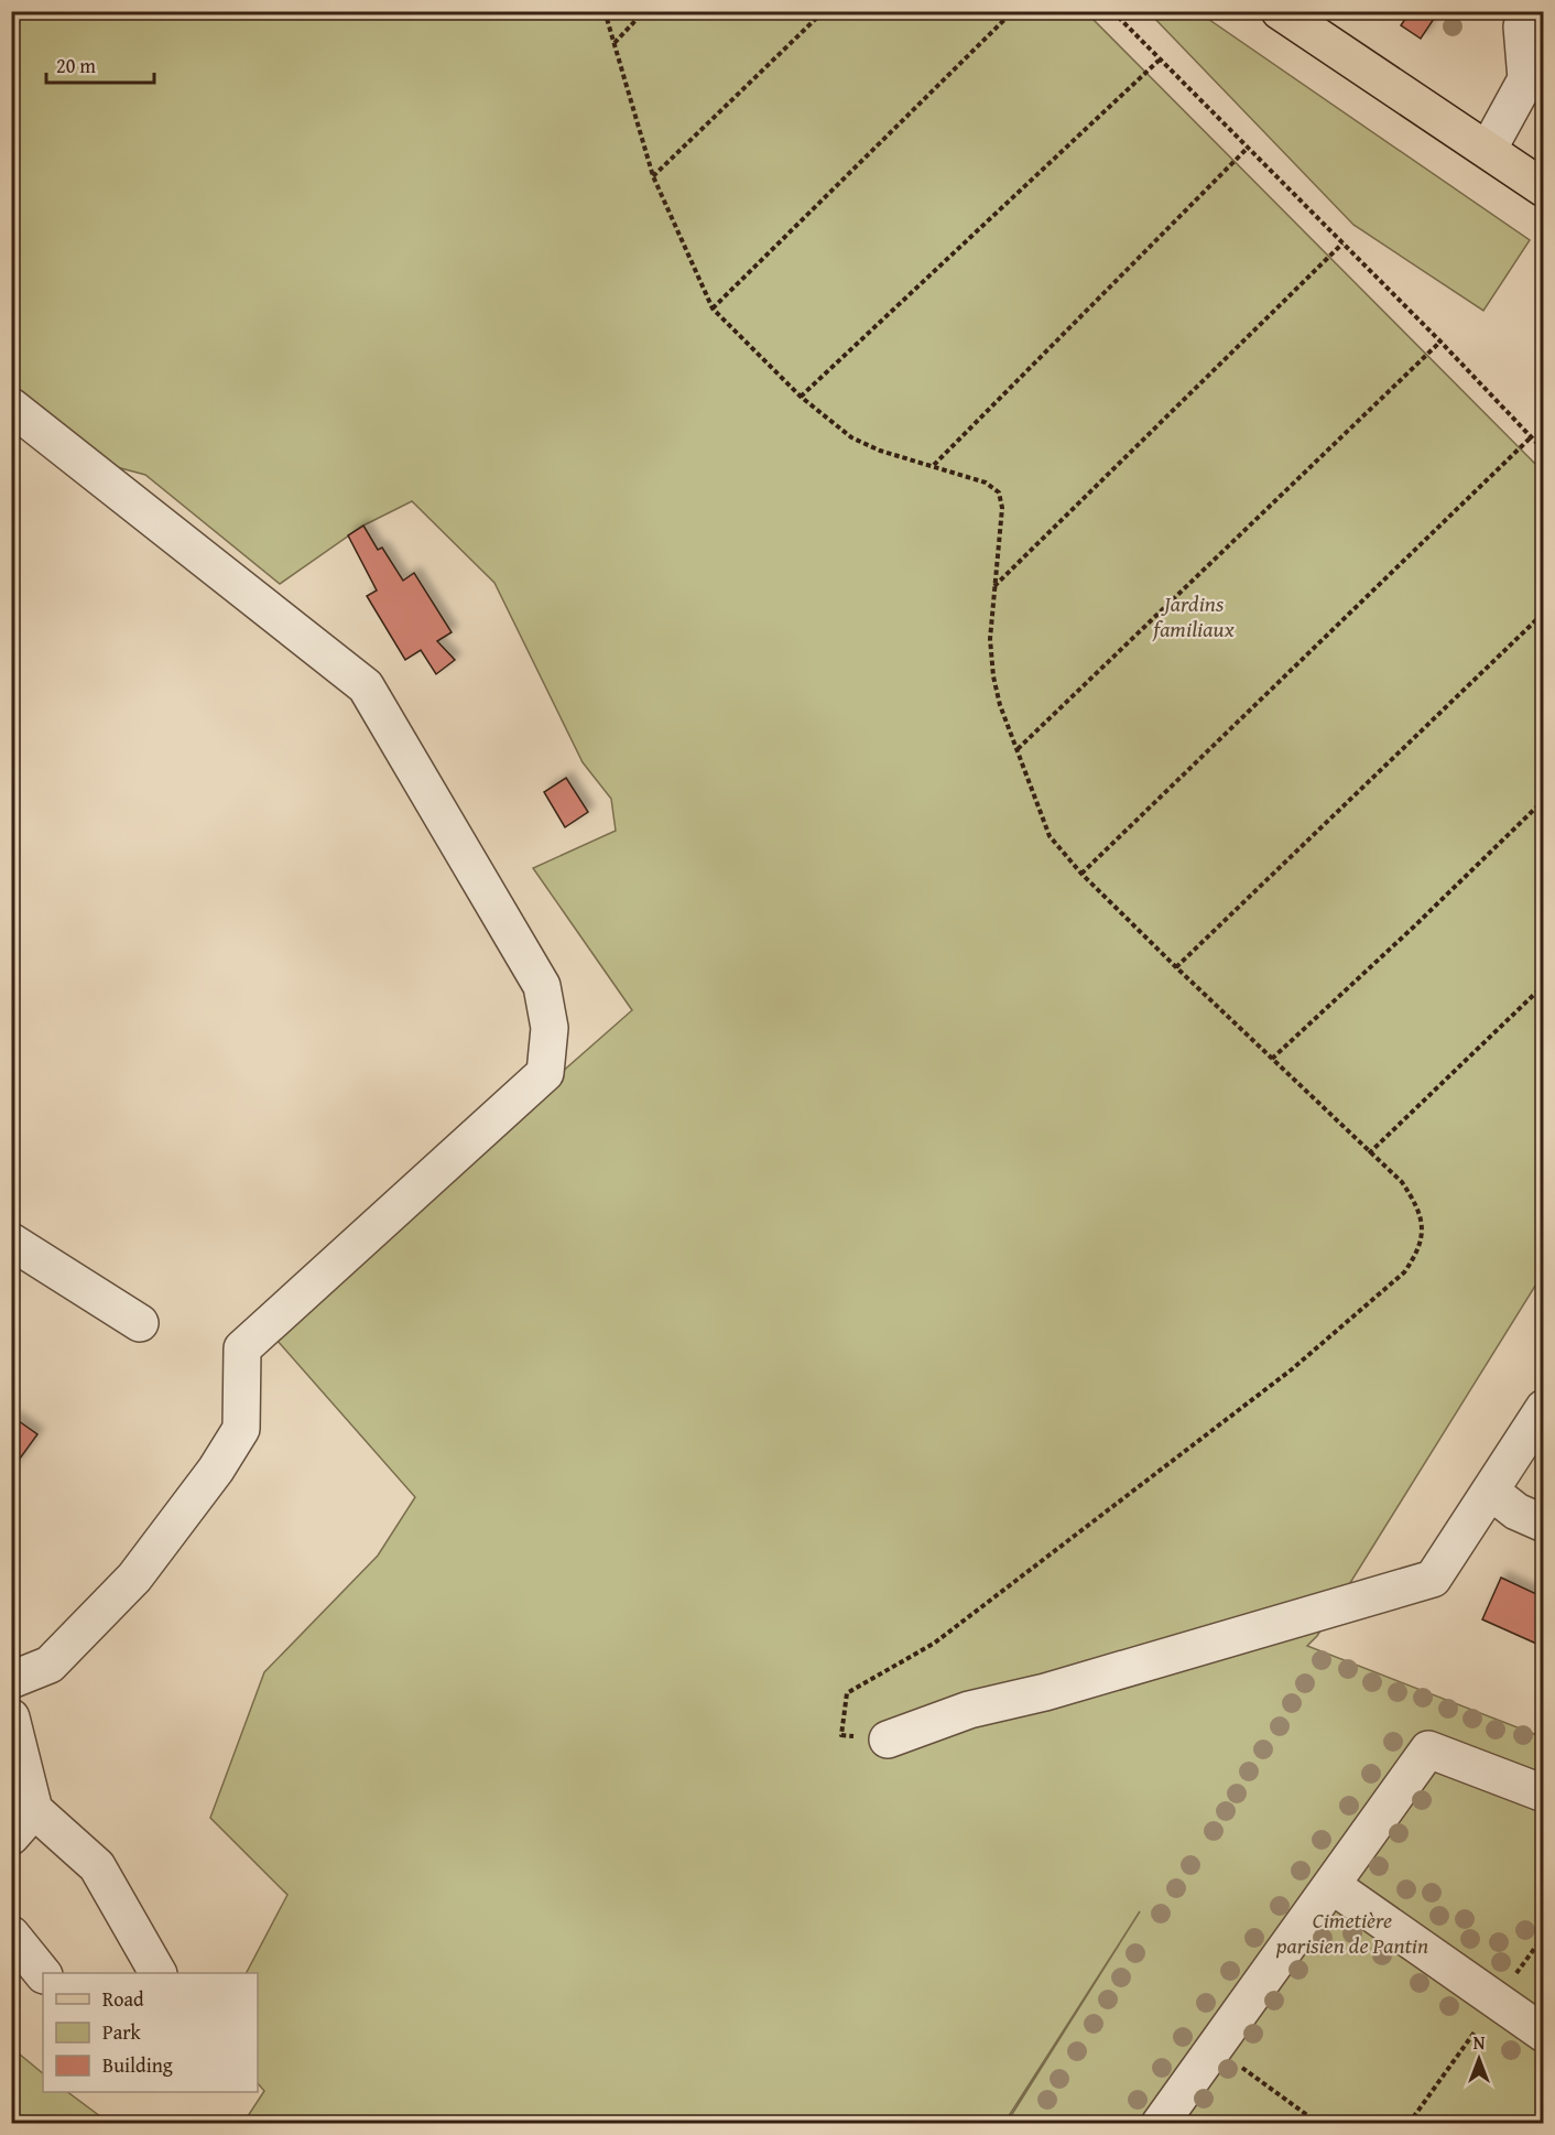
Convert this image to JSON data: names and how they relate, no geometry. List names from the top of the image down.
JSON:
{
  "parks": ["Jardins familiaux", "Cimetière parisien de Pantin"],
  "legend": ["Road", "Park", "Building"],
  "scale_bar": "20 m",
  "north": "top"
}
